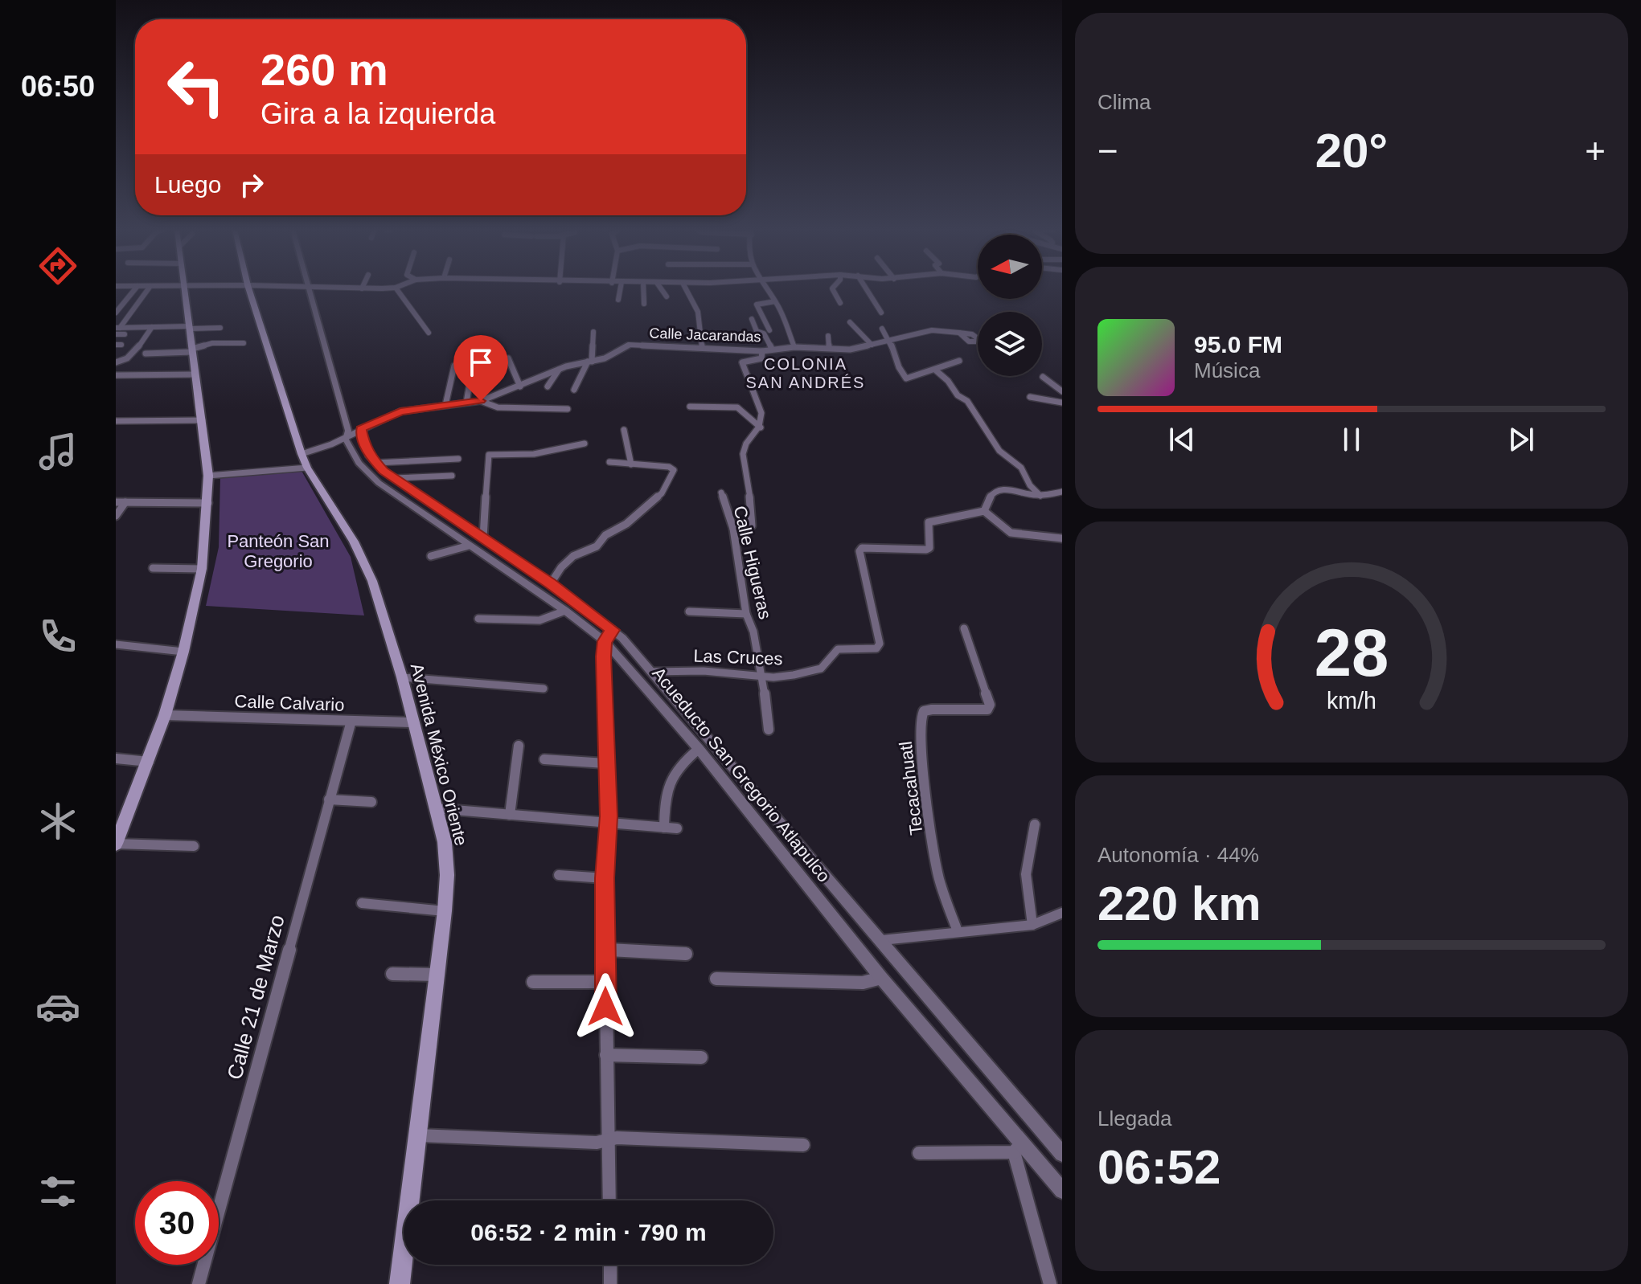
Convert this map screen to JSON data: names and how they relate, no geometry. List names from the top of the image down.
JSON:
{
  "streets": {
    "main road": ["Avenida México Oriente"],
    "street": [
      "Calle Jacarandas",
      "Calle Higueras",
      "Las Cruces",
      "Calle Calvario",
      "Acueducto San Gregorio Atlapulco",
      "Tecacahuatl",
      "Calle 21 de Marzo"
    ]
  },
  "crossings": [
    ["Calle Jacarandas", "Avenida México Oriente"],
    ["Calle Jacarandas", "Acueducto San Gregorio Atlapulco"],
    ["Calle Higueras", "Las Cruces"],
    ["Las Cruces", "Acueducto San Gregorio Atlapulco"],
    ["Calle Calvario", "Avenida México Oriente"],
    ["Calle Calvario", "Calle 21 de Marzo"]
  ],
  "districts": ["COLONIA SAN ANDRÉS"],
  "parks": ["Panteón San Gregorio"],
  "north": "left",
  "page": {
    "tabs": "06:50",
    "tile": [
      "Clima",
      ["Autonomía · 44%", "220 km"],
      ["Llegada", "06:52"]
    ],
    "turn": ["260 m", "Gira a la izquierda"],
    "heat": ["−", "20°", "+"],
    "then": "Luego",
    "song": ["95.0 FM", "Música"],
    "limit": "30",
    "trip": "06:52 · 2 min · 790 m",
    "gauge": ["28", "km/h"]
  }
}
